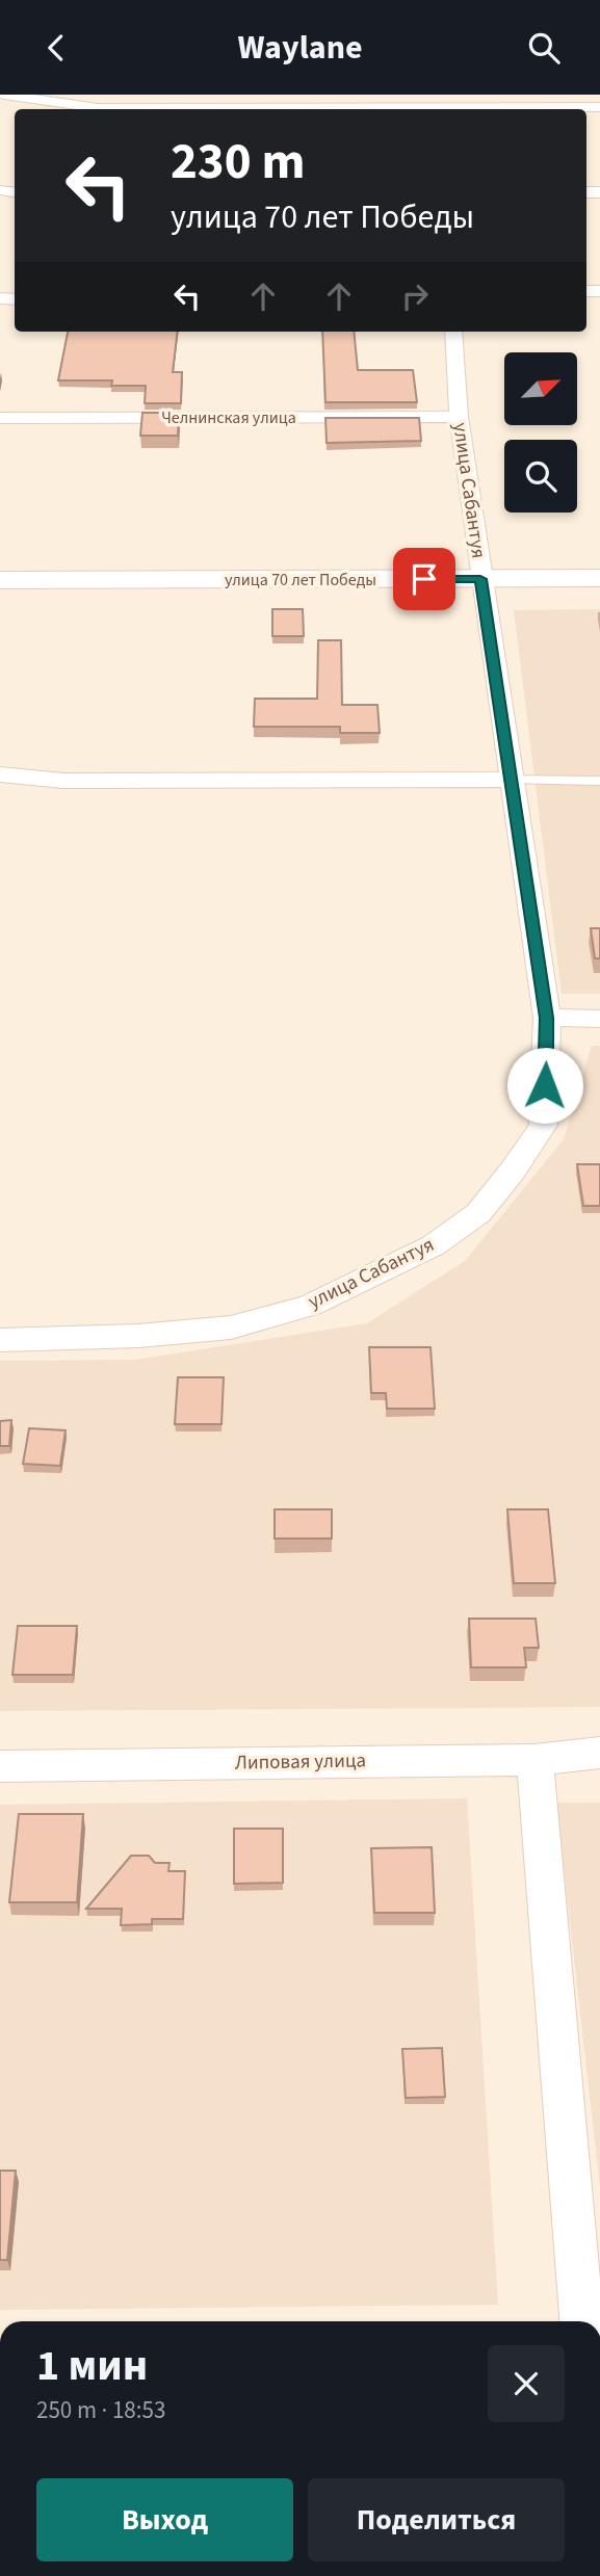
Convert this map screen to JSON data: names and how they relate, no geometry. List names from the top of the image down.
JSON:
{
  "streets": {
    "street": [
      "Челнинская улица",
      "улица Сабантуя",
      "улица 70 лет Победы",
      "Липовая улица"
    ]
  },
  "crossings": [
    ["Челнинская улица", "улица Сабантуя"],
    ["улица Сабантуя", "улица 70 лет Победы"]
  ],
  "north": "top right",
  "page": {
    "header": "Waylane",
    "turn": ["230 m", "улица 70 лет Победы"],
    "heading": ["1 мин", "250 m · 18:53"],
    "buttons": ["Выход", "Поделиться"]
  }
}
